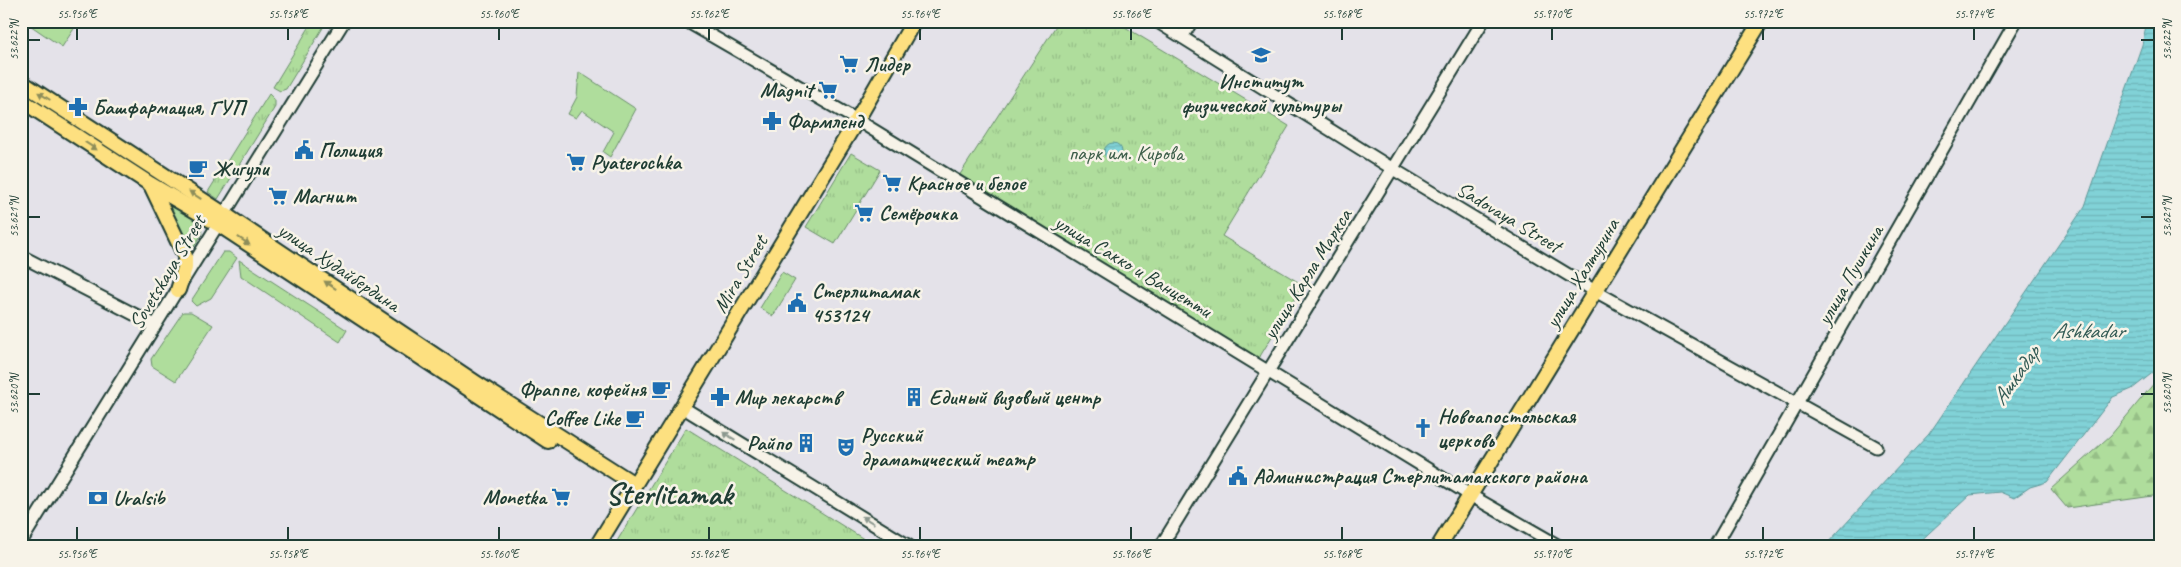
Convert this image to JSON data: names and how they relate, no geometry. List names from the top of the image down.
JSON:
{
  "streets": {
    "main road": ["улица Худайбердина", "улица Халтурина", "Mira Street"],
    "street": [
      "Sadovaya Street",
      "улица Сакко и Ванцетти",
      "Sovetskaya Street",
      "улица Карла Маркса",
      "улица Пушкина"
    ]
  },
  "crossings": [
    ["Sadovaya Street", "улица Халтурина"],
    ["Sadovaya Street", "улица Карла Маркса"],
    ["Sadovaya Street", "улица Пушкина"],
    ["улица Сакко и Ванцетти", "улица Халтурина"],
    ["улица Сакко и Ванцетти", "Mira Street"],
    ["улица Сакко и Ванцетти", "улица Карла Маркса"],
    ["улица Худайбердина", "Sovetskaya Street"],
    ["улица Худайбердина", "Mira Street"]
  ],
  "districts": ["Sterlitamak"],
  "water": ["Ashkadar", "Ашкадар"],
  "parks": ["парк им. Кирова"],
  "places": {
    "school or university": ["Институт физической культуры"],
    "supermarket": [
      "Лидер",
      "Magnit",
      "Pyaterochka",
      "Красное и белое",
      "Магнит",
      "Семёрочка",
      "Monetka"
    ],
    "pharmacy": ["Башфармация, ГУП", "Фармленд", "Мир лекарств"],
    "public building": ["Полиция", "Стерлитамак 453124", "Администрация Стерлитамакского района"],
    "cafe": ["Жигули", "Фраппе, кофейня", "Coffee Like"],
    "building": ["Единый визовый центр", "Райпо"],
    "church": ["Новоапостольская церковь"],
    "theatre": ["Русский драматический театр"],
    "bank": ["Uralsib"]
  },
  "coordinates": [
    "55.956°E",
    "55.958°E",
    "55.960°E",
    "55.962°E",
    "55.964°E",
    "55.966°E",
    "55.968°E",
    "55.970°E",
    "55.972°E",
    "55.974°E",
    "53.622°N",
    "53.621°N",
    "53.620°N"
  ]
}
